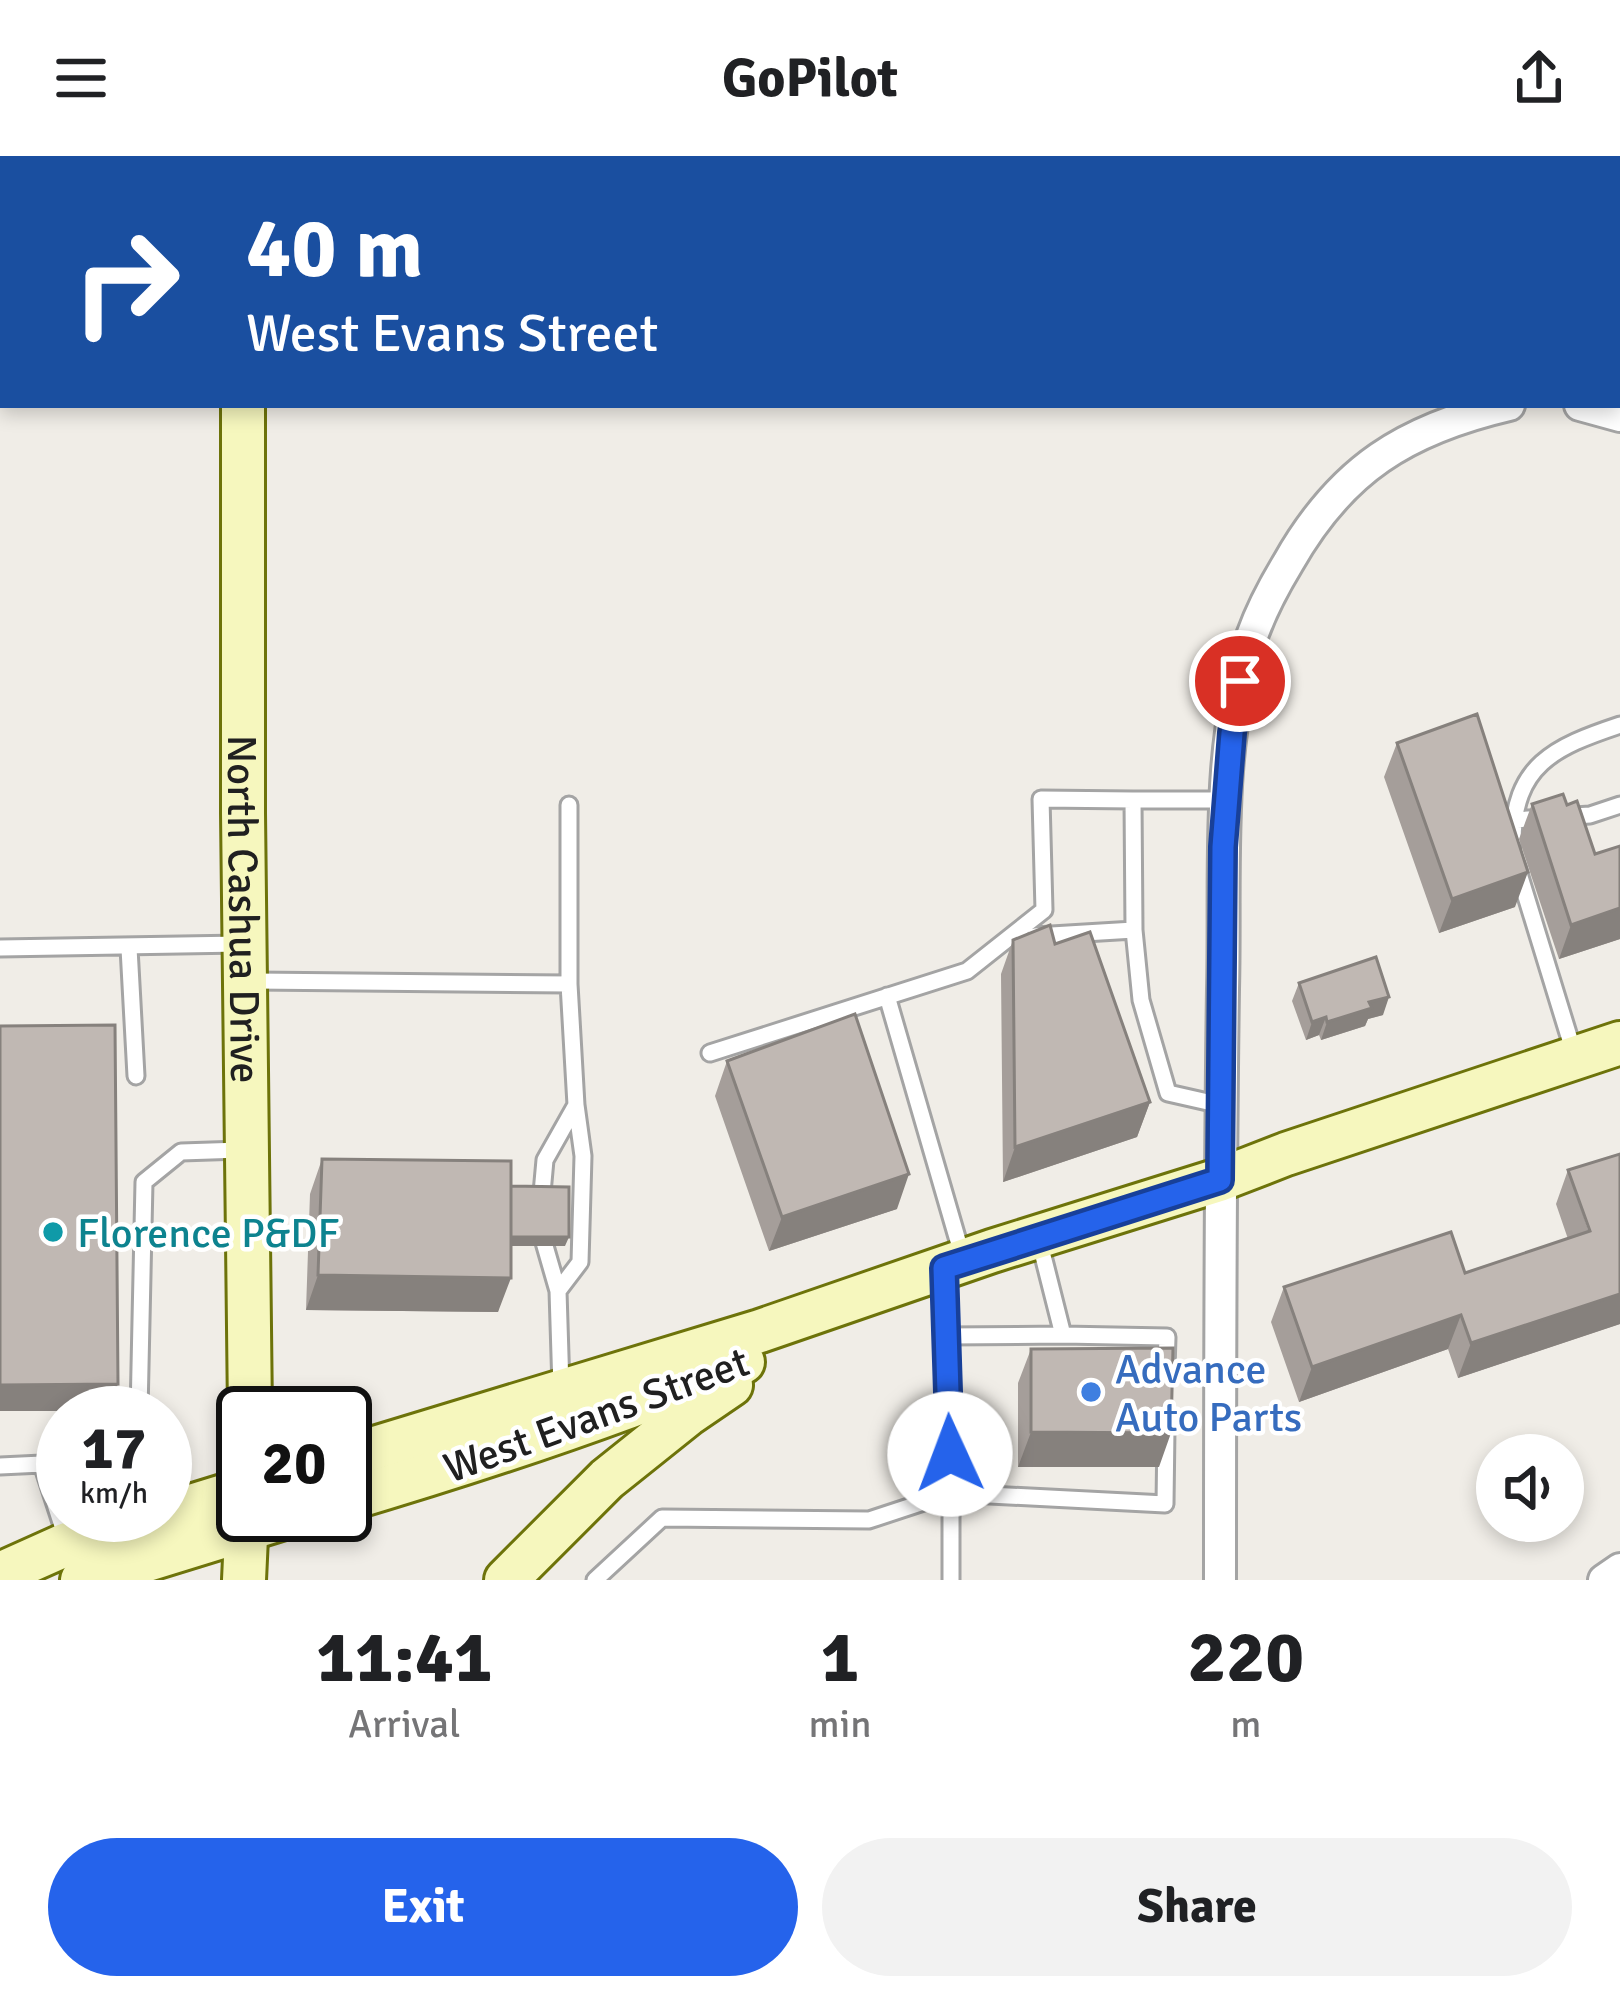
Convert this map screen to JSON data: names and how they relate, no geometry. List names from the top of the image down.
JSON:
{
  "streets": {
    "main road": ["North Cashua Drive", "West Evans Street"]
  },
  "places": ["Florence P&DF", "Advance Auto Parts"],
  "page": {
    "header": "GoPilot",
    "turn": ["40 m", "West Evans Street"],
    "speed": "17 km/h",
    "limit": "20",
    "eta": [
      "11:41",
      "Arrival",
      "1",
      "min",
      "220",
      "m"
    ],
    "buttons": ["Exit", "Share"]
  }
}
